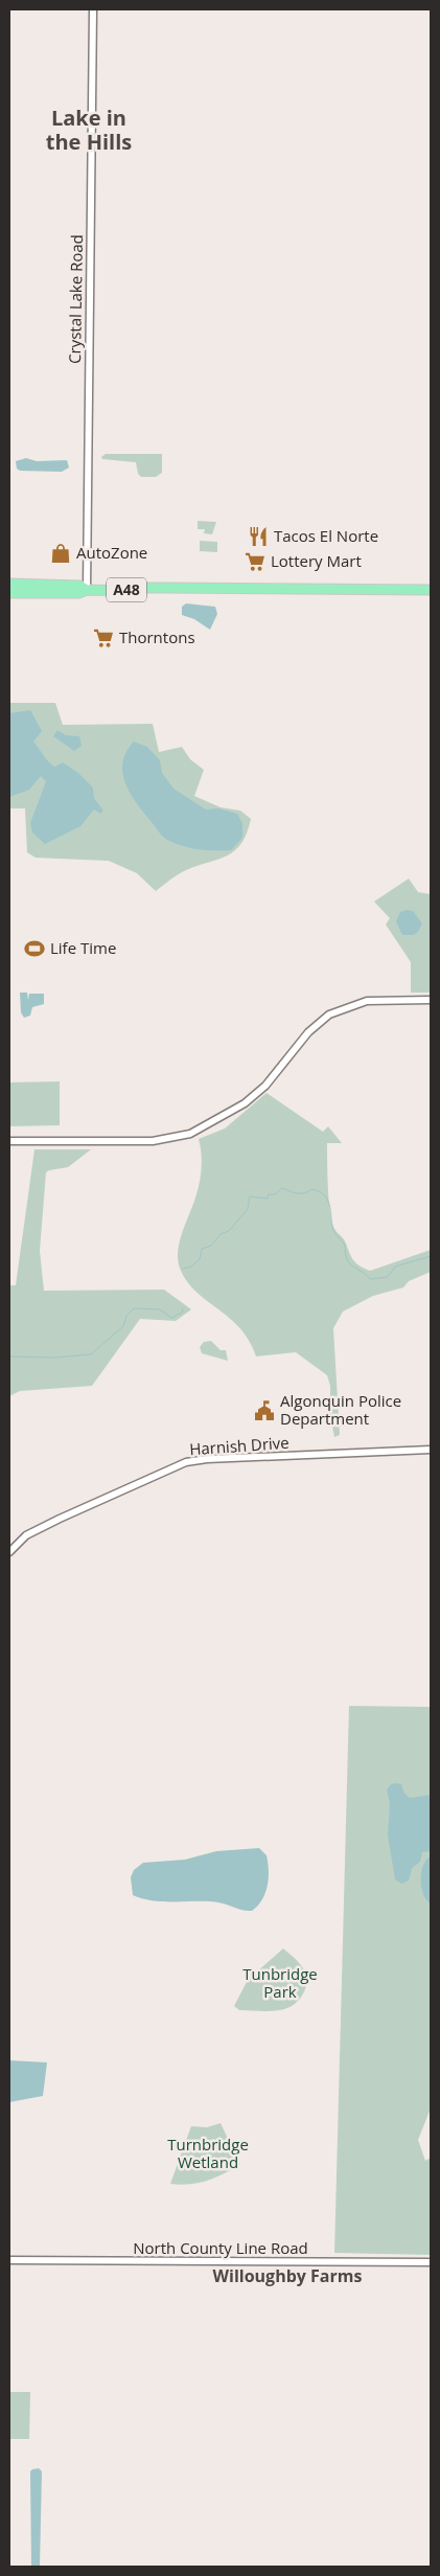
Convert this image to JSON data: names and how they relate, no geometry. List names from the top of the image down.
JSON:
{
  "streets": {
    "main road": ["A48"],
    "street": ["Crystal Lake Road", "Harnish Drive", "North County Line Road"]
  },
  "crossings": [
    ["Crystal Lake Road", "A48"]
  ],
  "districts": ["Lake in the Hills", "Willoughby Farms"],
  "parks": ["Tunbridge Park", "Turnbridge Wetland"],
  "places": {
    "restaurant": ["Tacos El Norte"],
    "shop": ["AutoZone"],
    "supermarket": ["Lottery Mart", "Thorntons"],
    "sports": ["Life Time"],
    "public building": ["Algonquin Police Department"]
  }
}
